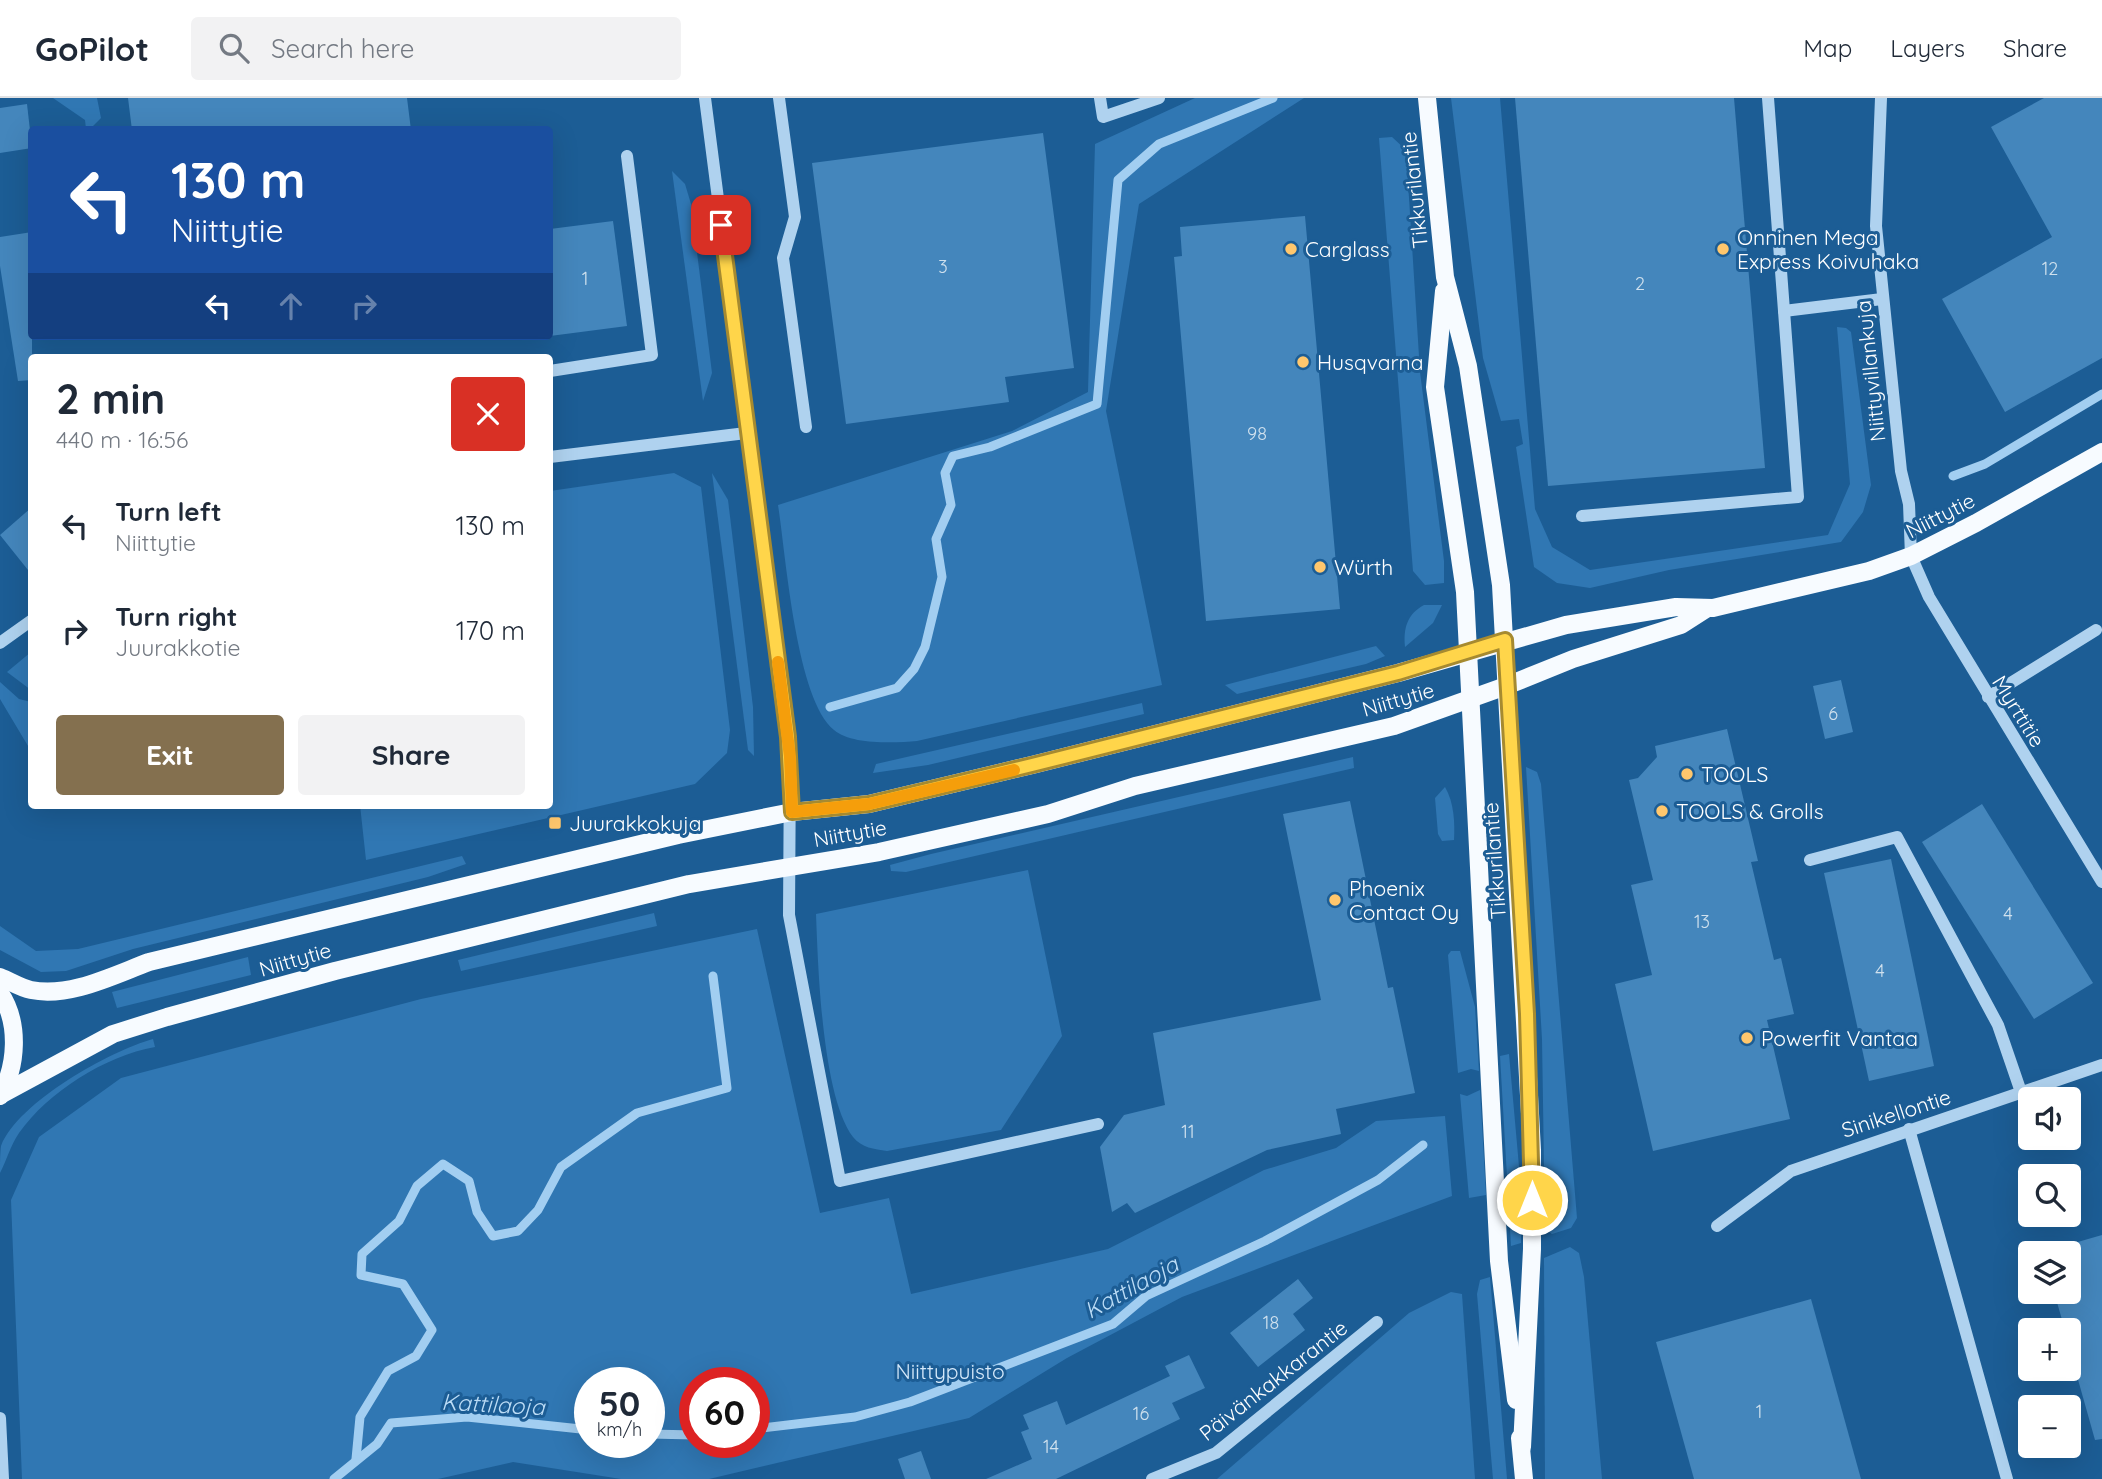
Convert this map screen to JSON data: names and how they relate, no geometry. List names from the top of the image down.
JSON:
{
  "streets": {
    "main road": ["Tikkurilantie", "Niittytie"],
    "street": [
      "Niittyvillankuja",
      "Myrttitie",
      "Sinikellontie",
      "Päivänkakkarantie"
    ]
  },
  "crossings": [
    ["Tikkurilantie", "Niittytie"],
    ["Niittyvillankuja", "Niittytie"],
    ["Niittyvillankuja", "Myrttitie"],
    ["Niittytie", "Myrttitie"]
  ],
  "water": ["Kattilaoja"],
  "parks": ["Niittypuisto"],
  "places": {
    "other": [
      "Carglass",
      "Onninen Mega Express Koivuhaka",
      "Husqvarna",
      "Würth",
      "TOOLS",
      "TOOLS & Grolls",
      "Phoenix Contact Oy",
      "Powerfit Vantaa"
    ],
    "transit": ["Juurakkokuja"]
  },
  "house_numbers": [
    "3",
    "12",
    "1",
    "2",
    "98",
    "6",
    "4",
    "13",
    "4",
    "11",
    "18",
    "1",
    "16",
    "14"
  ],
  "page": {
    "header": "GoPilot",
    "search": "Search here",
    "nav": ["Map", "Layers", "Share"],
    "turn": ["130 m", "Niittytie"],
    "heading": ["2 min", "440 m · 16:56"],
    "list": [
      {
        "name": "Turn left",
        "note": "Niittytie",
        "value": "130 m"
      },
      {
        "name": "Turn right",
        "note": "Juurakkotie",
        "value": "170 m"
      }
    ],
    "buttons": ["Exit", "Share"],
    "map_buttons": ["+", "−"],
    "speed": "50 km/h",
    "limit": "60"
  }
}
